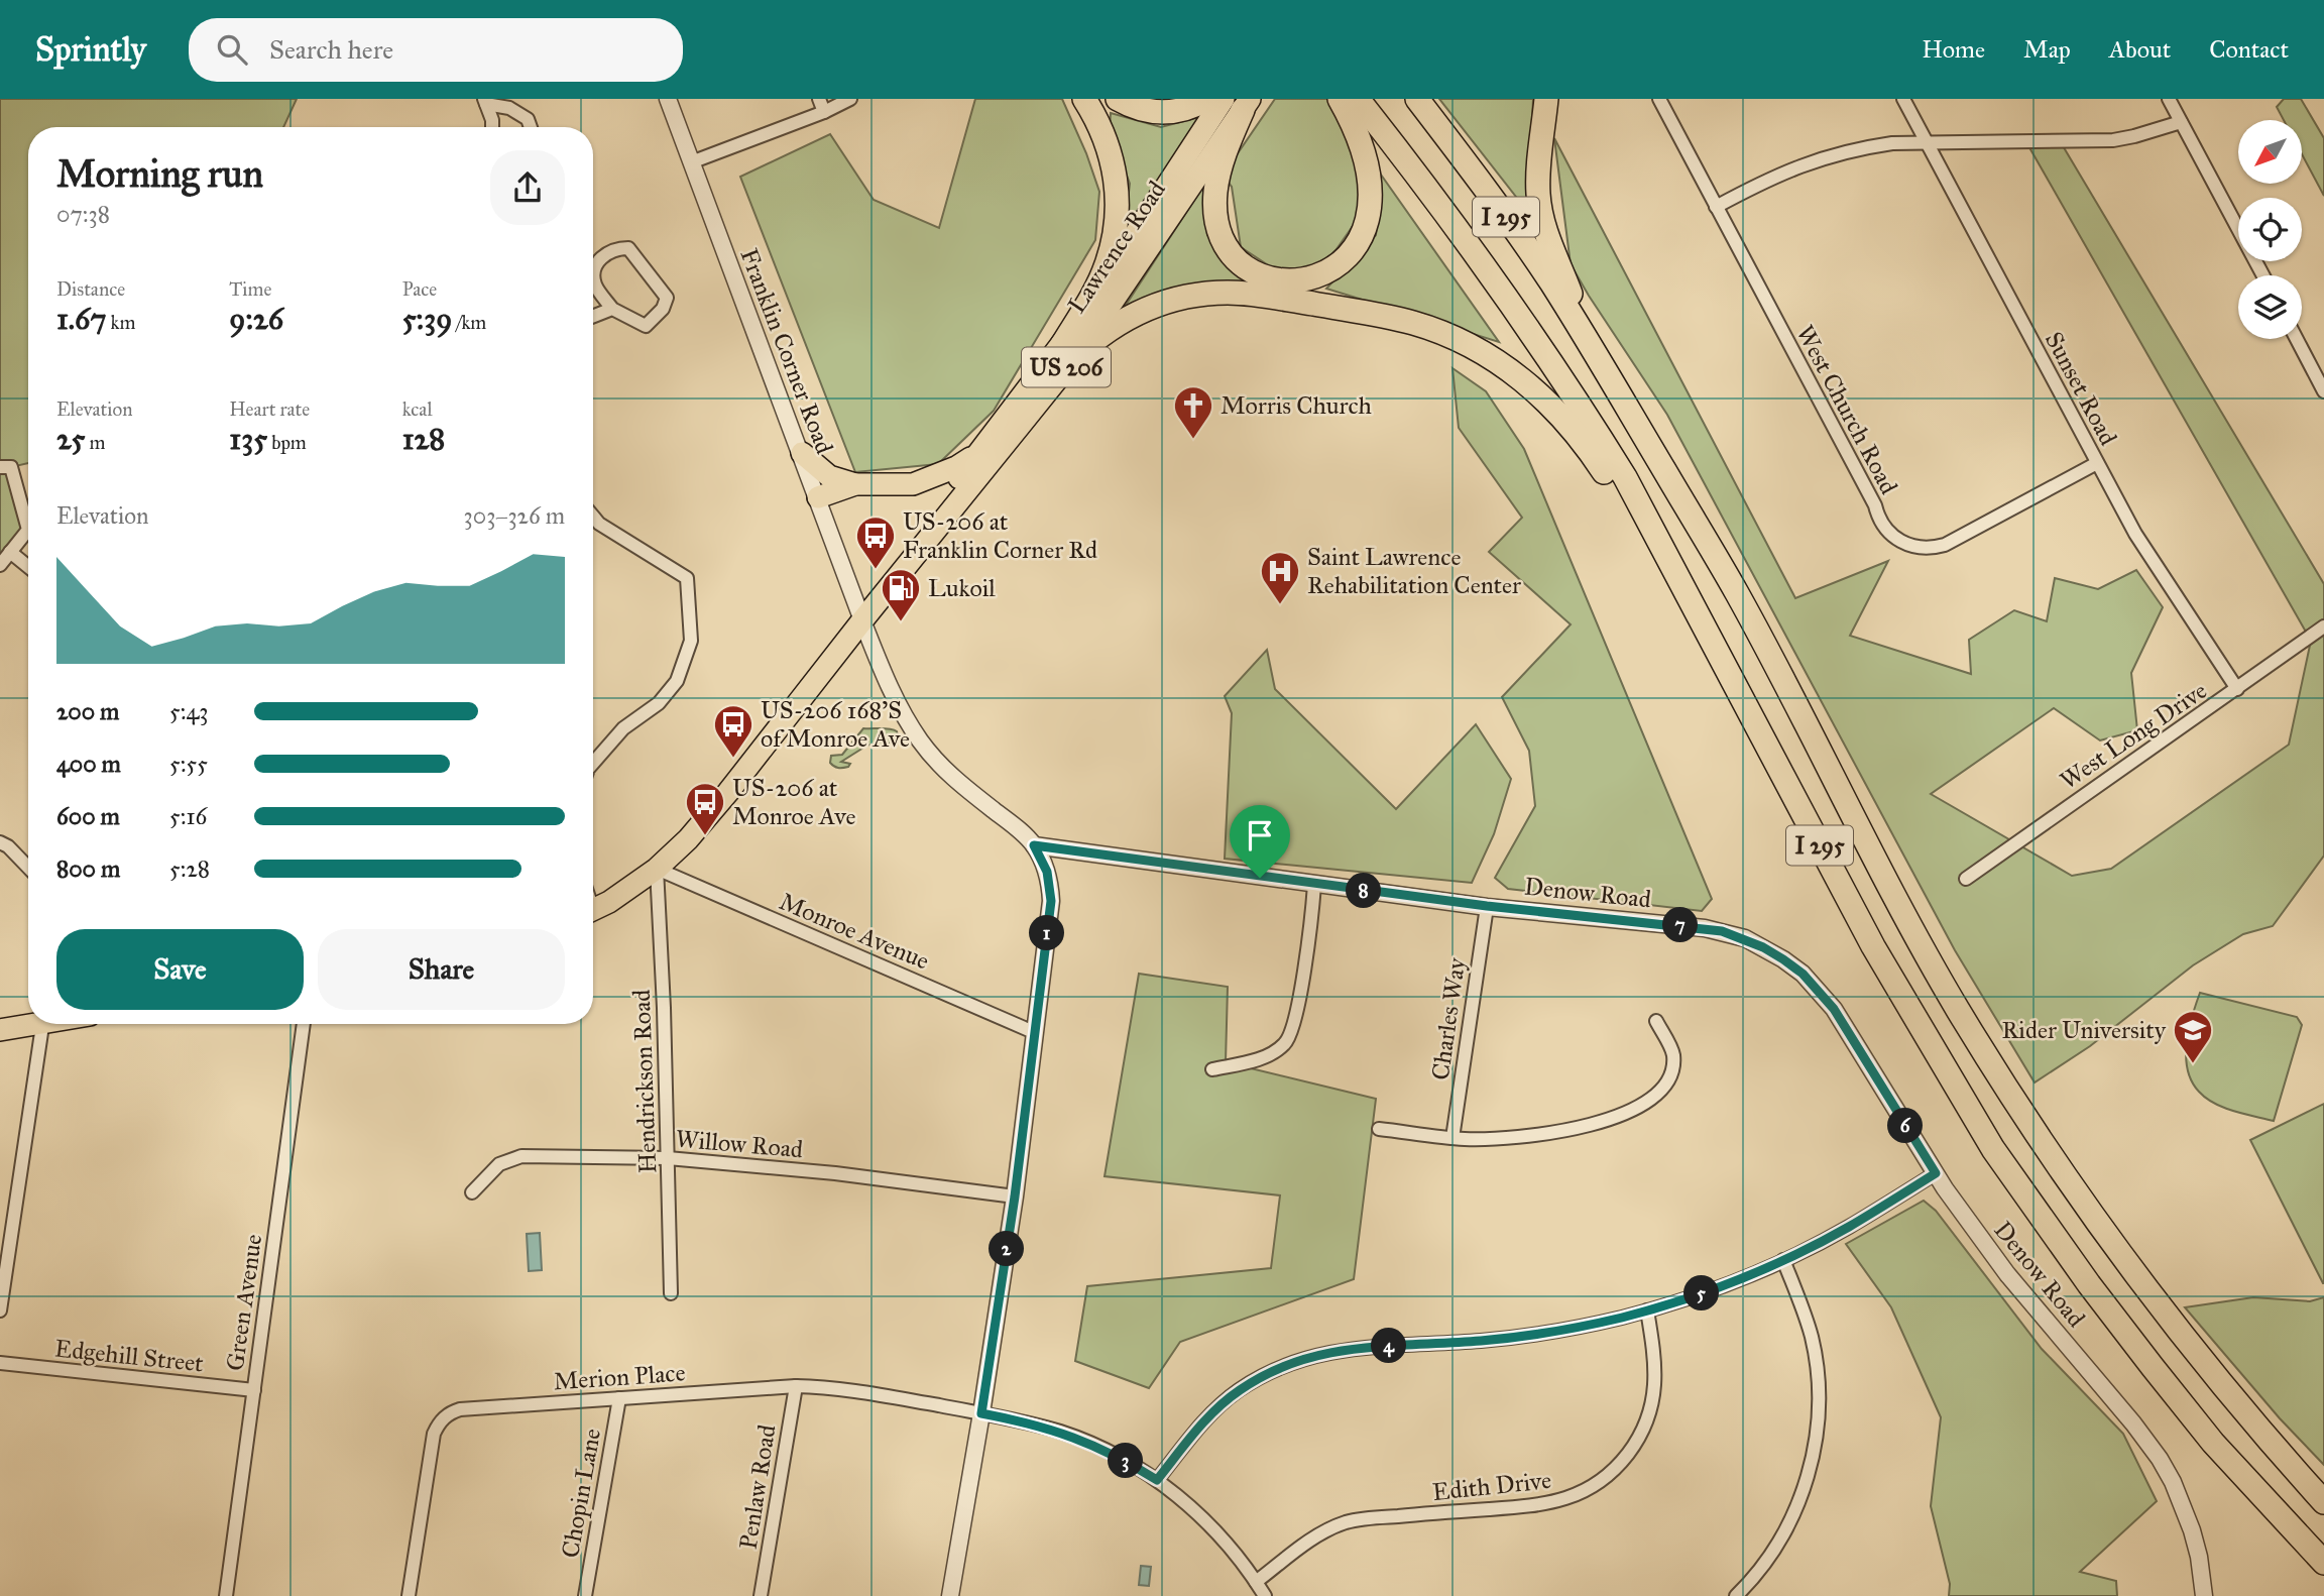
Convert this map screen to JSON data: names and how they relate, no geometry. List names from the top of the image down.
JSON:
{
  "streets": {
    "highway": ["I 295", "Lawrence Road", "US 206"],
    "street": [
      "Franklin Corner Road",
      "Sunset Road",
      "West Church Road",
      "West Long Drive",
      "Denow Road",
      "Monroe Avenue",
      "Charles Way",
      "Hendrickson Road",
      "Willow Road",
      "Green Avenue",
      "Edgehill Street",
      "Merion Place",
      "Edith Drive",
      "Penlaw Road",
      "Chopin Lane"
    ]
  },
  "crossings": [
    ["Lawrence Road", "Franklin Corner Road"],
    ["Lawrence Road", "US 206"],
    ["Franklin Corner Road", "US 206"],
    ["Franklin Corner Road", "Denow Road"],
    ["US 206", "Monroe Avenue"],
    ["US 206", "Hendrickson Road"],
    ["Sunset Road", "West Church Road"],
    ["Sunset Road", "West Long Drive"],
    ["Denow Road", "Charles Way"],
    ["Monroe Avenue", "Hendrickson Road"],
    ["Hendrickson Road", "Willow Road"],
    ["Green Avenue", "Edgehill Street"],
    ["Merion Place", "Edith Drive"],
    ["Merion Place", "Penlaw Road"],
    ["Merion Place", "Chopin Lane"]
  ],
  "places": {
    "church": ["Morris Church"],
    "bus stop": ["US-206 at Franklin Corner Rd", "US-206 168'S of Monroe Ave", "US-206 at Monroe Ave"],
    "hospital": ["Saint Lawrence Rehabilitation Center"],
    "fuel station": ["Lukoil"],
    "school or university": ["Rider University"]
  },
  "north": "bottom left",
  "page": {
    "header": "Sprintly",
    "search": "Search here",
    "nav": [
      "Home",
      "Map",
      "About",
      "Contact"
    ],
    "heading": ["Morning run", "07:38"],
    "stats": [
      ["Distance", "1.67 km"],
      ["Time", "9:26"],
      ["Pace", "5:39 /km"],
      ["Elevation", "25 m"],
      ["Heart rate", "135 bpm"],
      ["kcal", "128"]
    ],
    "chart": ["Elevation", "303–326 m"],
    "list": [
      {
        "name": "200 m",
        "note": "5:43"
      },
      {
        "name": "400 m",
        "note": "5:55"
      },
      {
        "name": "600 m",
        "note": "5:16"
      },
      {
        "name": "800 m",
        "note": "5:28"
      }
    ],
    "pins": [
      "8",
      "7",
      "1",
      "6",
      "2",
      "5",
      "4",
      "3"
    ],
    "buttons": ["Save", "Share"]
  }
}
